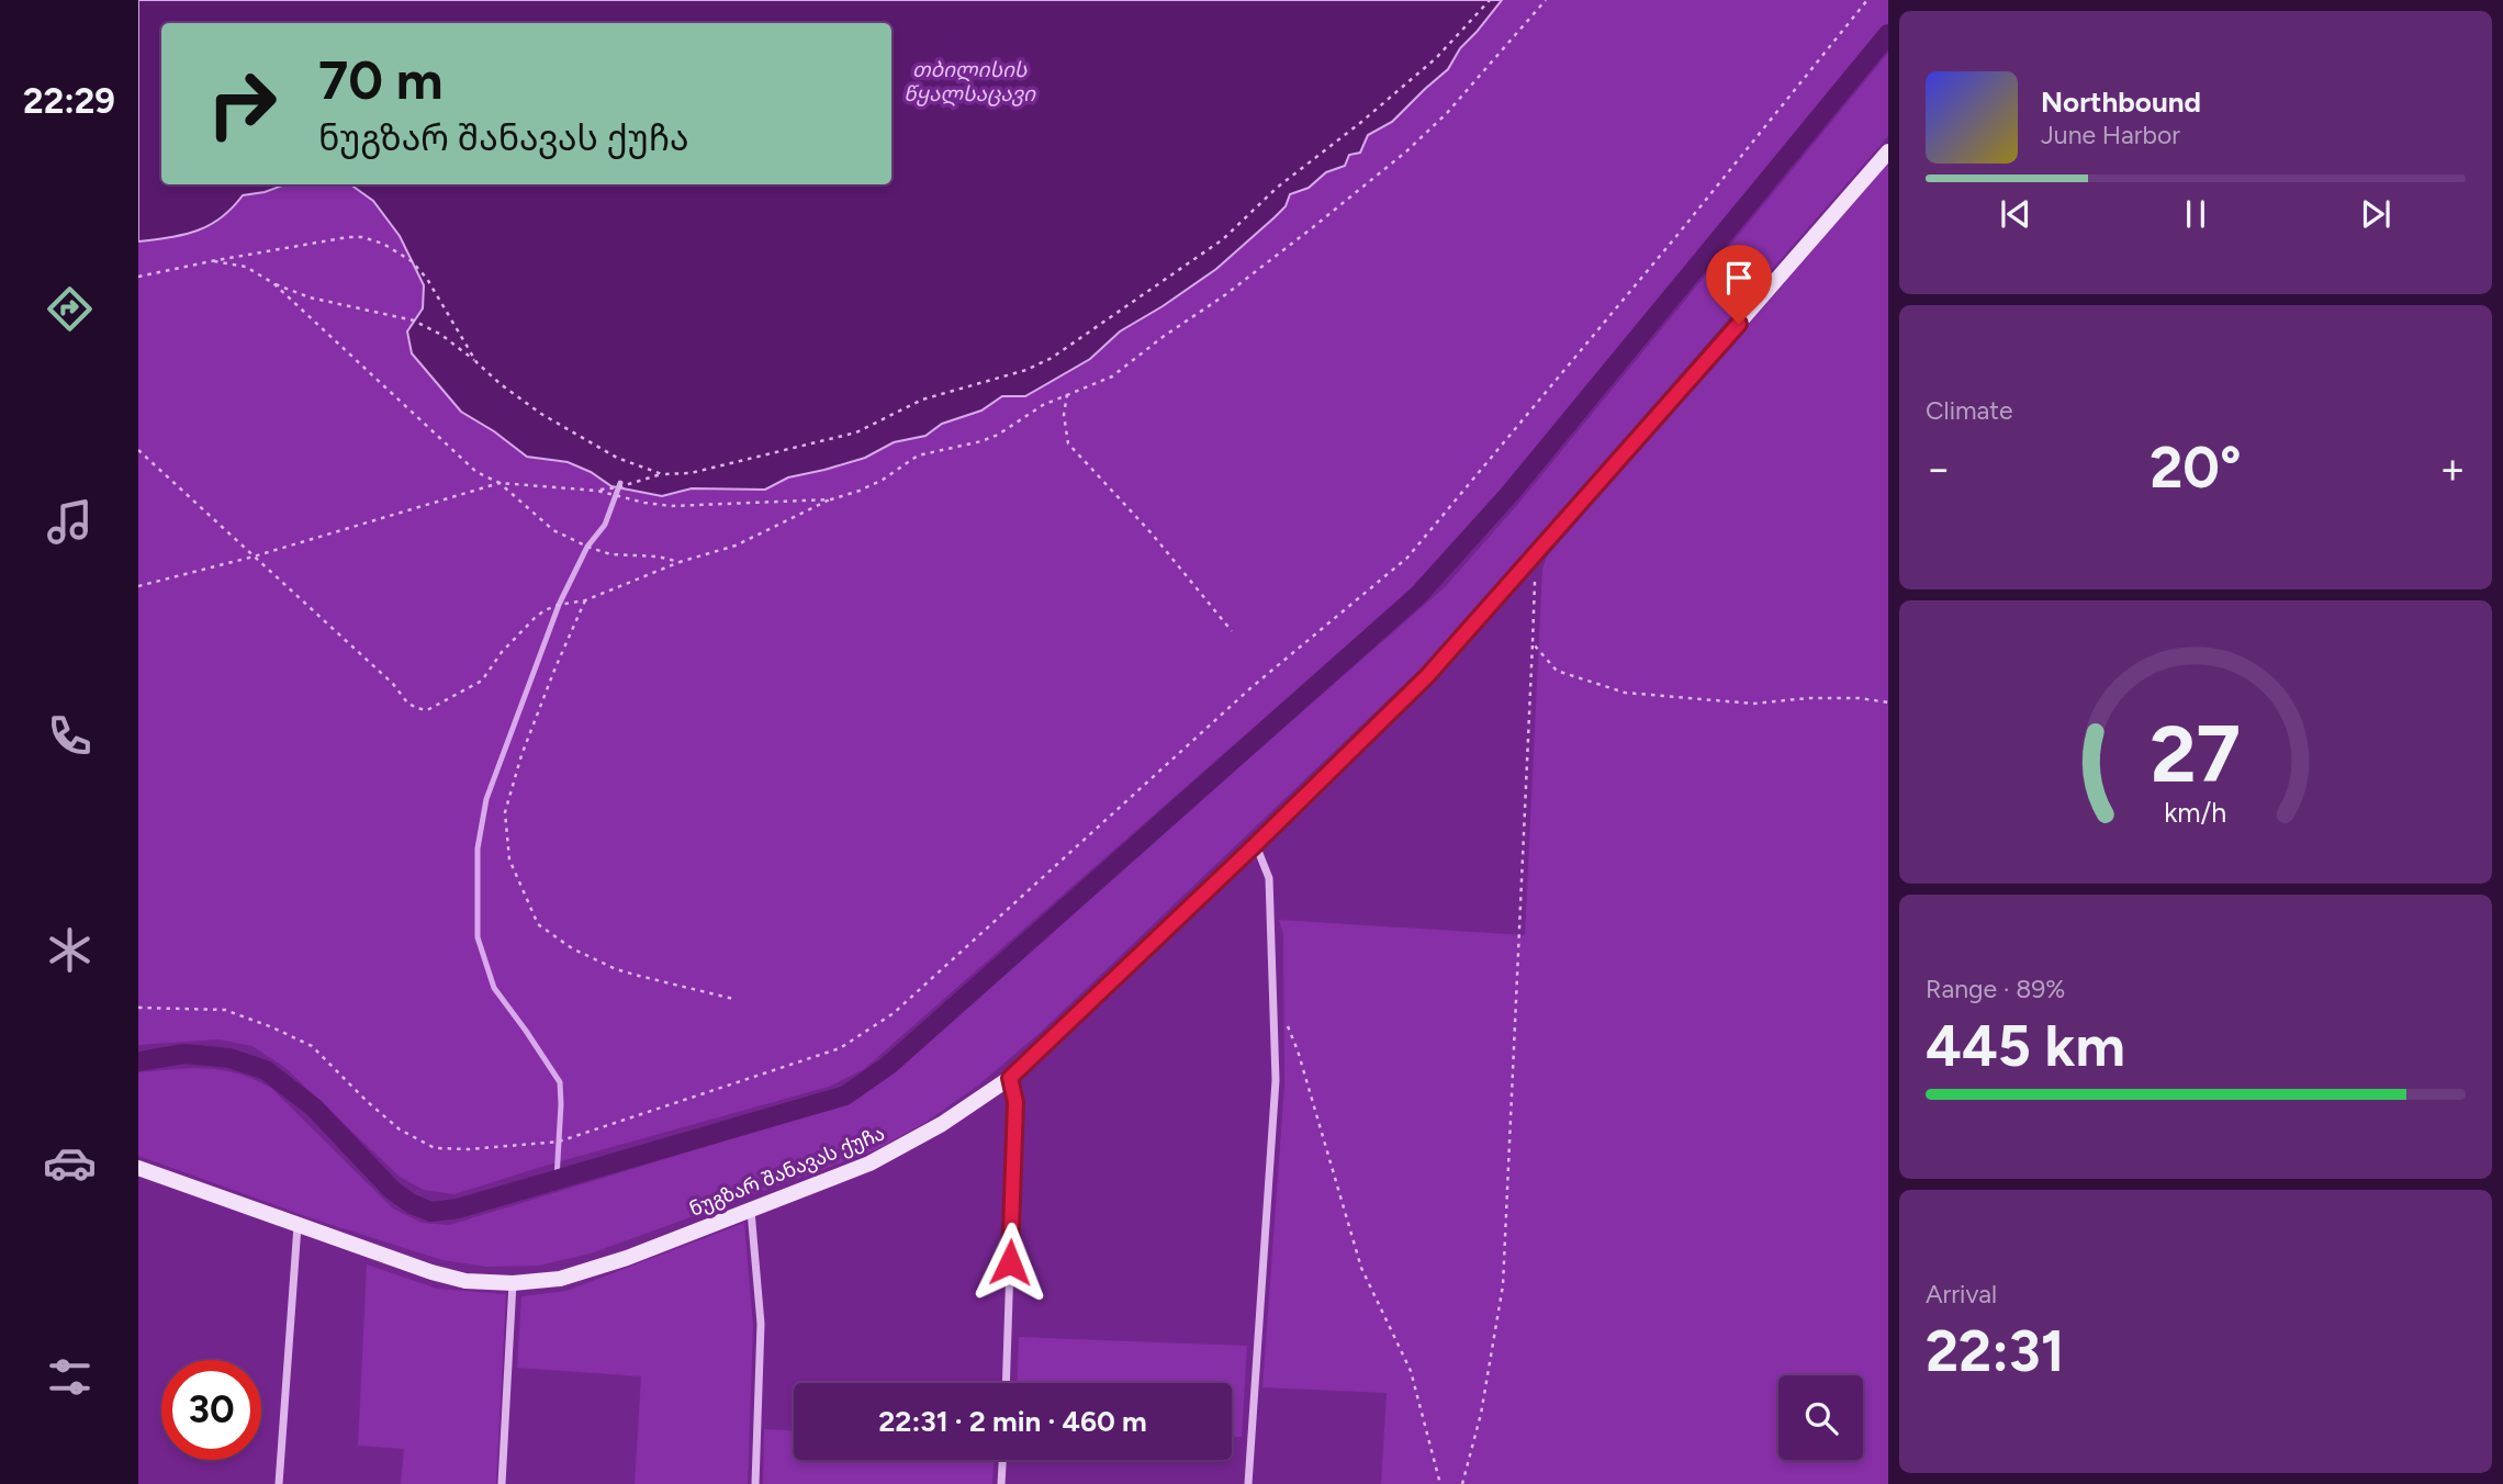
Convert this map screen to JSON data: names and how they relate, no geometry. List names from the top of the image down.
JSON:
{
  "streets": {
    "main road": ["ნუგზარ შანავას ქუჩა"]
  },
  "water": ["თბილისის წყალსაცავი"],
  "page": {
    "tabs": "22:29",
    "turn": ["70 m", "ნუგზარ შანავას ქუჩა"],
    "song": ["Northbound", "June Harbor"],
    "tile": [
      "Climate",
      ["Range · 89%", "445 km"],
      ["Arrival", "22:31"]
    ],
    "heat": ["−", "20°", "+"],
    "limit": "30",
    "trip": "22:31 · 2 min · 460 m",
    "gauge": ["27", "km/h"]
  }
}
